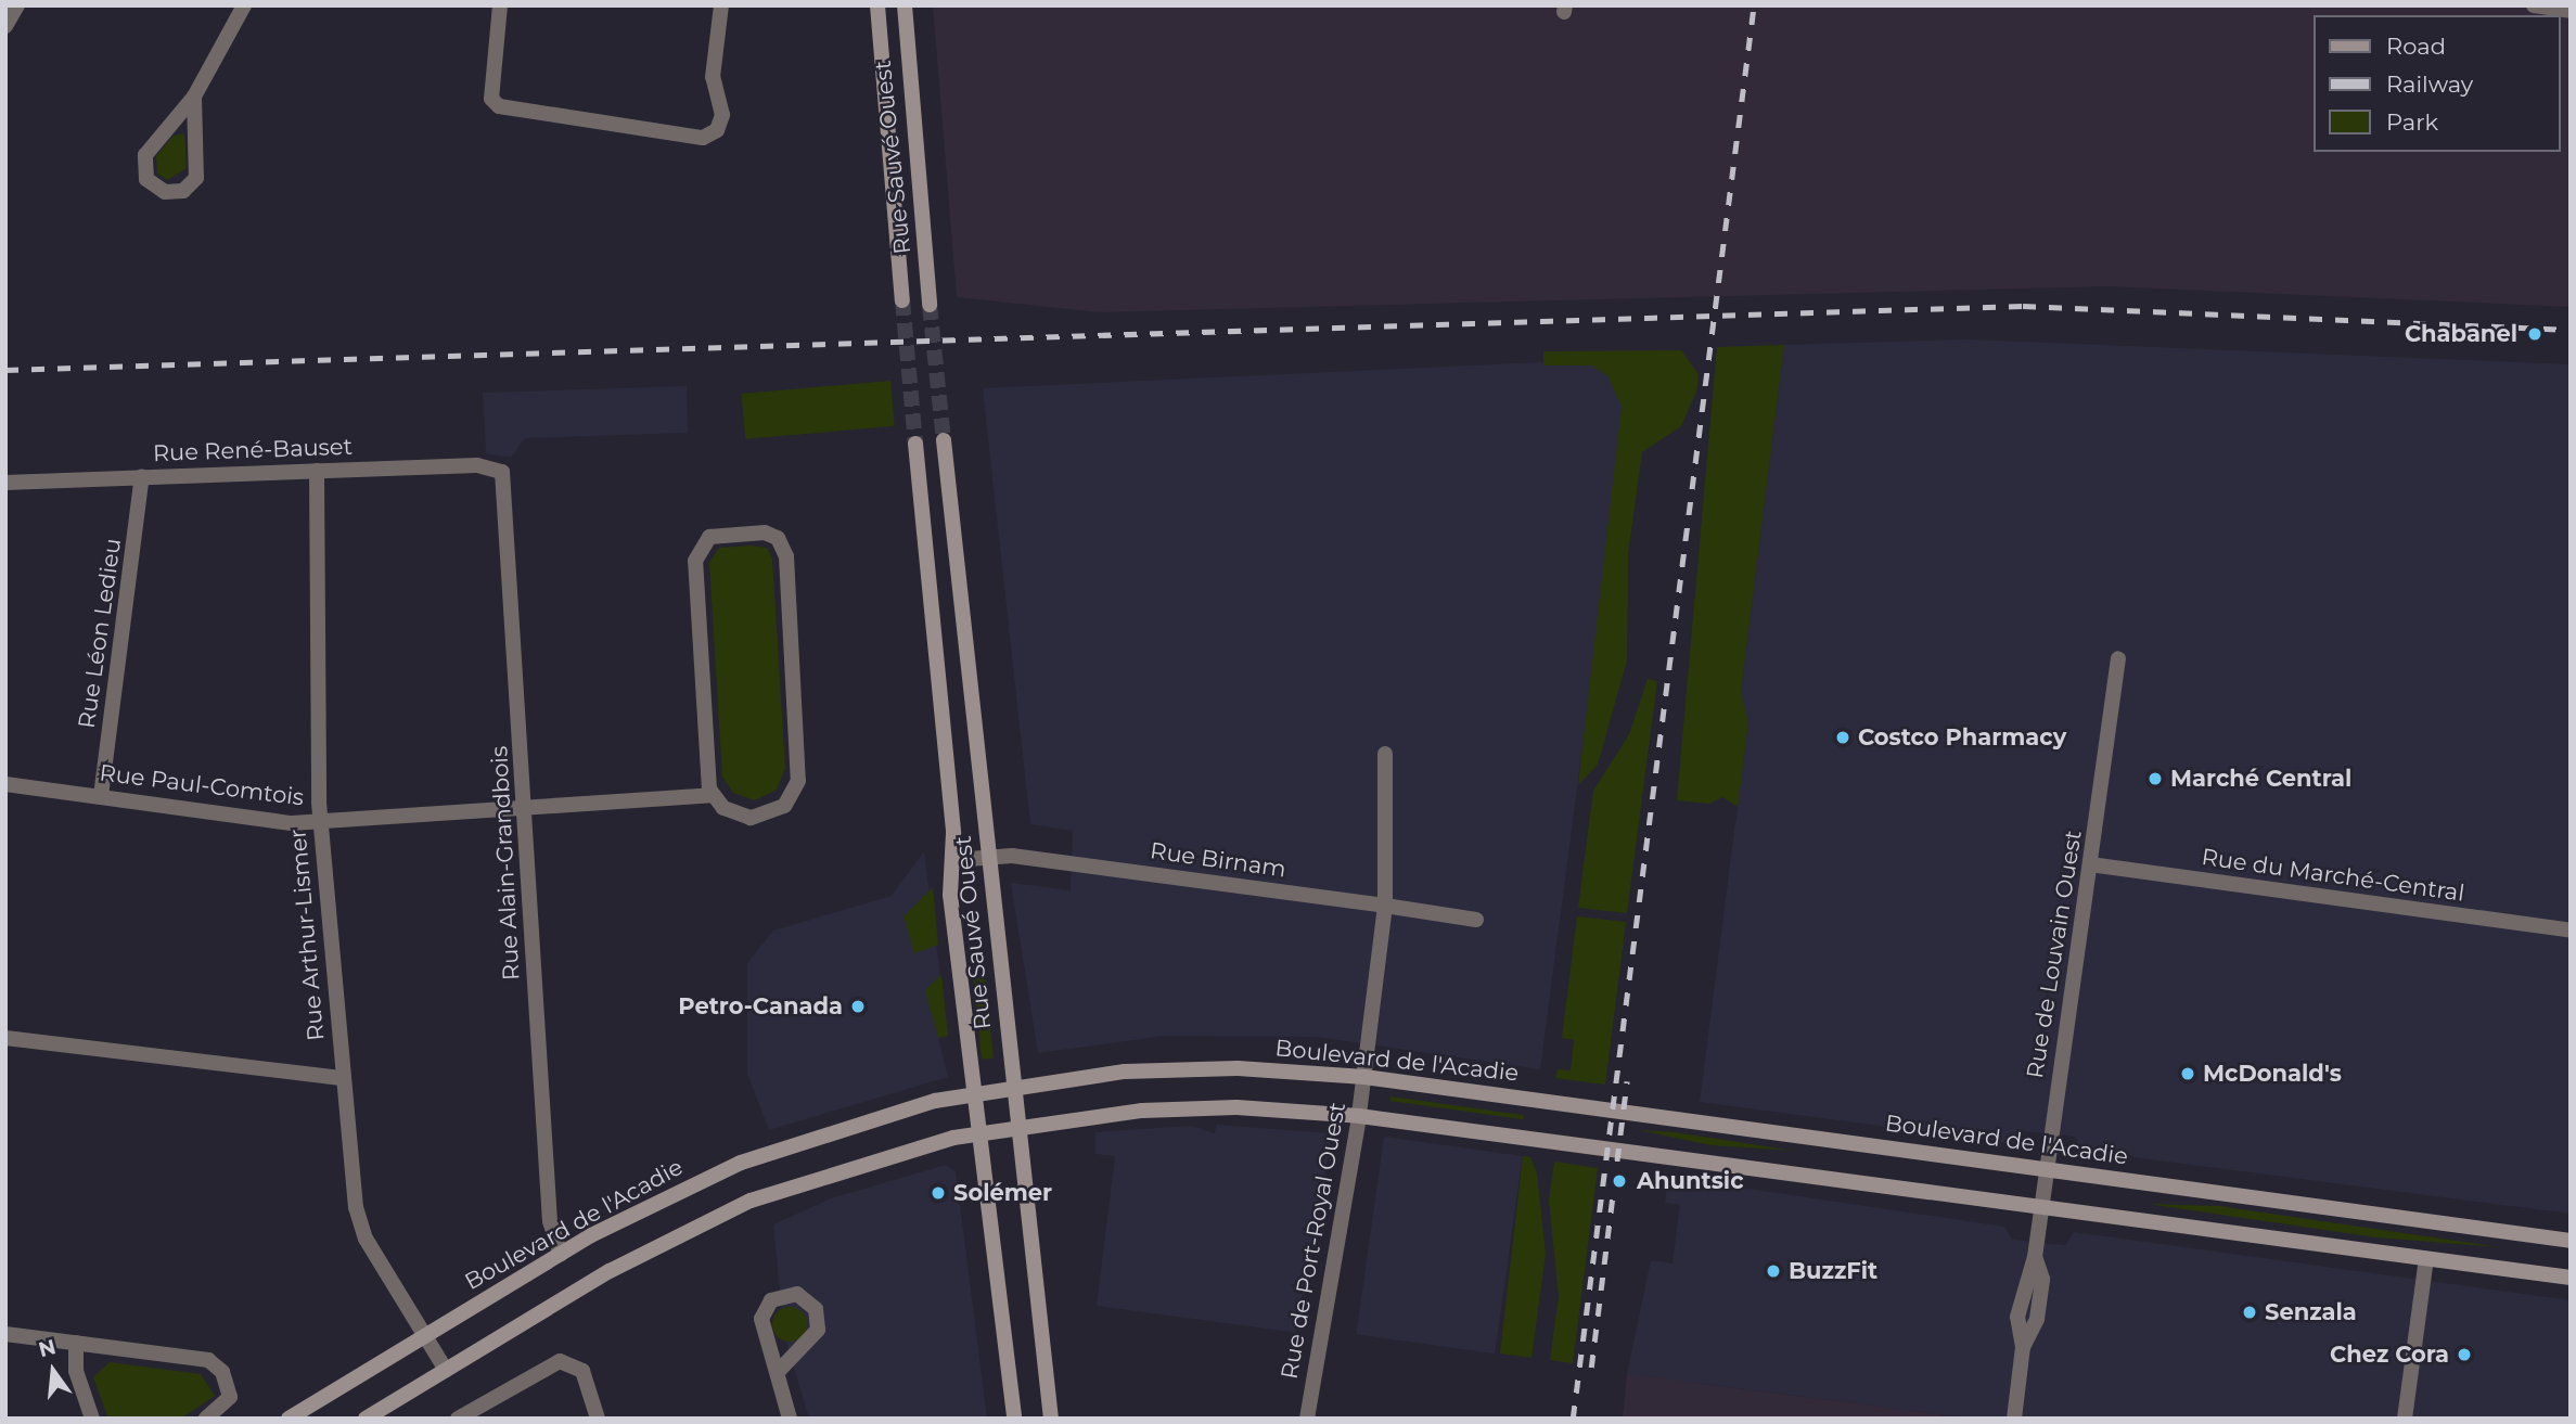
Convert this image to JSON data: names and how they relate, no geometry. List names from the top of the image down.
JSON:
{
  "streets": {
    "main road": ["Rue Sauvé Ouest", "Boulevard de l'Acadie"],
    "street": [
      "Rue René-Bauset",
      "Rue Léon Ledieu",
      "Rue Paul-Comtois",
      "Rue Birnam",
      "Rue Alain-Grandbois",
      "Rue du Marché-Central",
      "Rue Arthur-Lismer",
      "Rue de Louvain Ouest",
      "Rue de Port-Royal Ouest"
    ]
  },
  "crossings": [
    ["Rue Sauvé Ouest", "Rue Birnam"],
    ["Rue Sauvé Ouest", "Boulevard de l'Acadie"],
    ["Rue René-Bauset", "Rue Léon Ledieu"],
    ["Rue René-Bauset", "Rue Alain-Grandbois"],
    ["Rue René-Bauset", "Rue Arthur-Lismer"],
    ["Rue Léon Ledieu", "Rue Paul-Comtois"],
    ["Rue Paul-Comtois", "Rue Alain-Grandbois"],
    ["Rue Paul-Comtois", "Rue Arthur-Lismer"],
    ["Rue Birnam", "Rue de Port-Royal Ouest"],
    ["Rue Alain-Grandbois", "Boulevard de l'Acadie"],
    ["Rue du Marché-Central", "Rue de Louvain Ouest"],
    ["Rue Arthur-Lismer", "Boulevard de l'Acadie"],
    ["Rue de Louvain Ouest", "Boulevard de l'Acadie"],
    ["Boulevard de l'Acadie", "Rue de Port-Royal Ouest"]
  ],
  "places": [
    "Chabanel",
    "Costco Pharmacy",
    "Marché Central",
    "Petro-Canada",
    "McDonald's",
    "Ahuntsic",
    "Solémer",
    "BuzzFit",
    "Senzala",
    "Chez Cora"
  ],
  "legend": ["Road", "Railway", "Park"],
  "north": "top"
}
